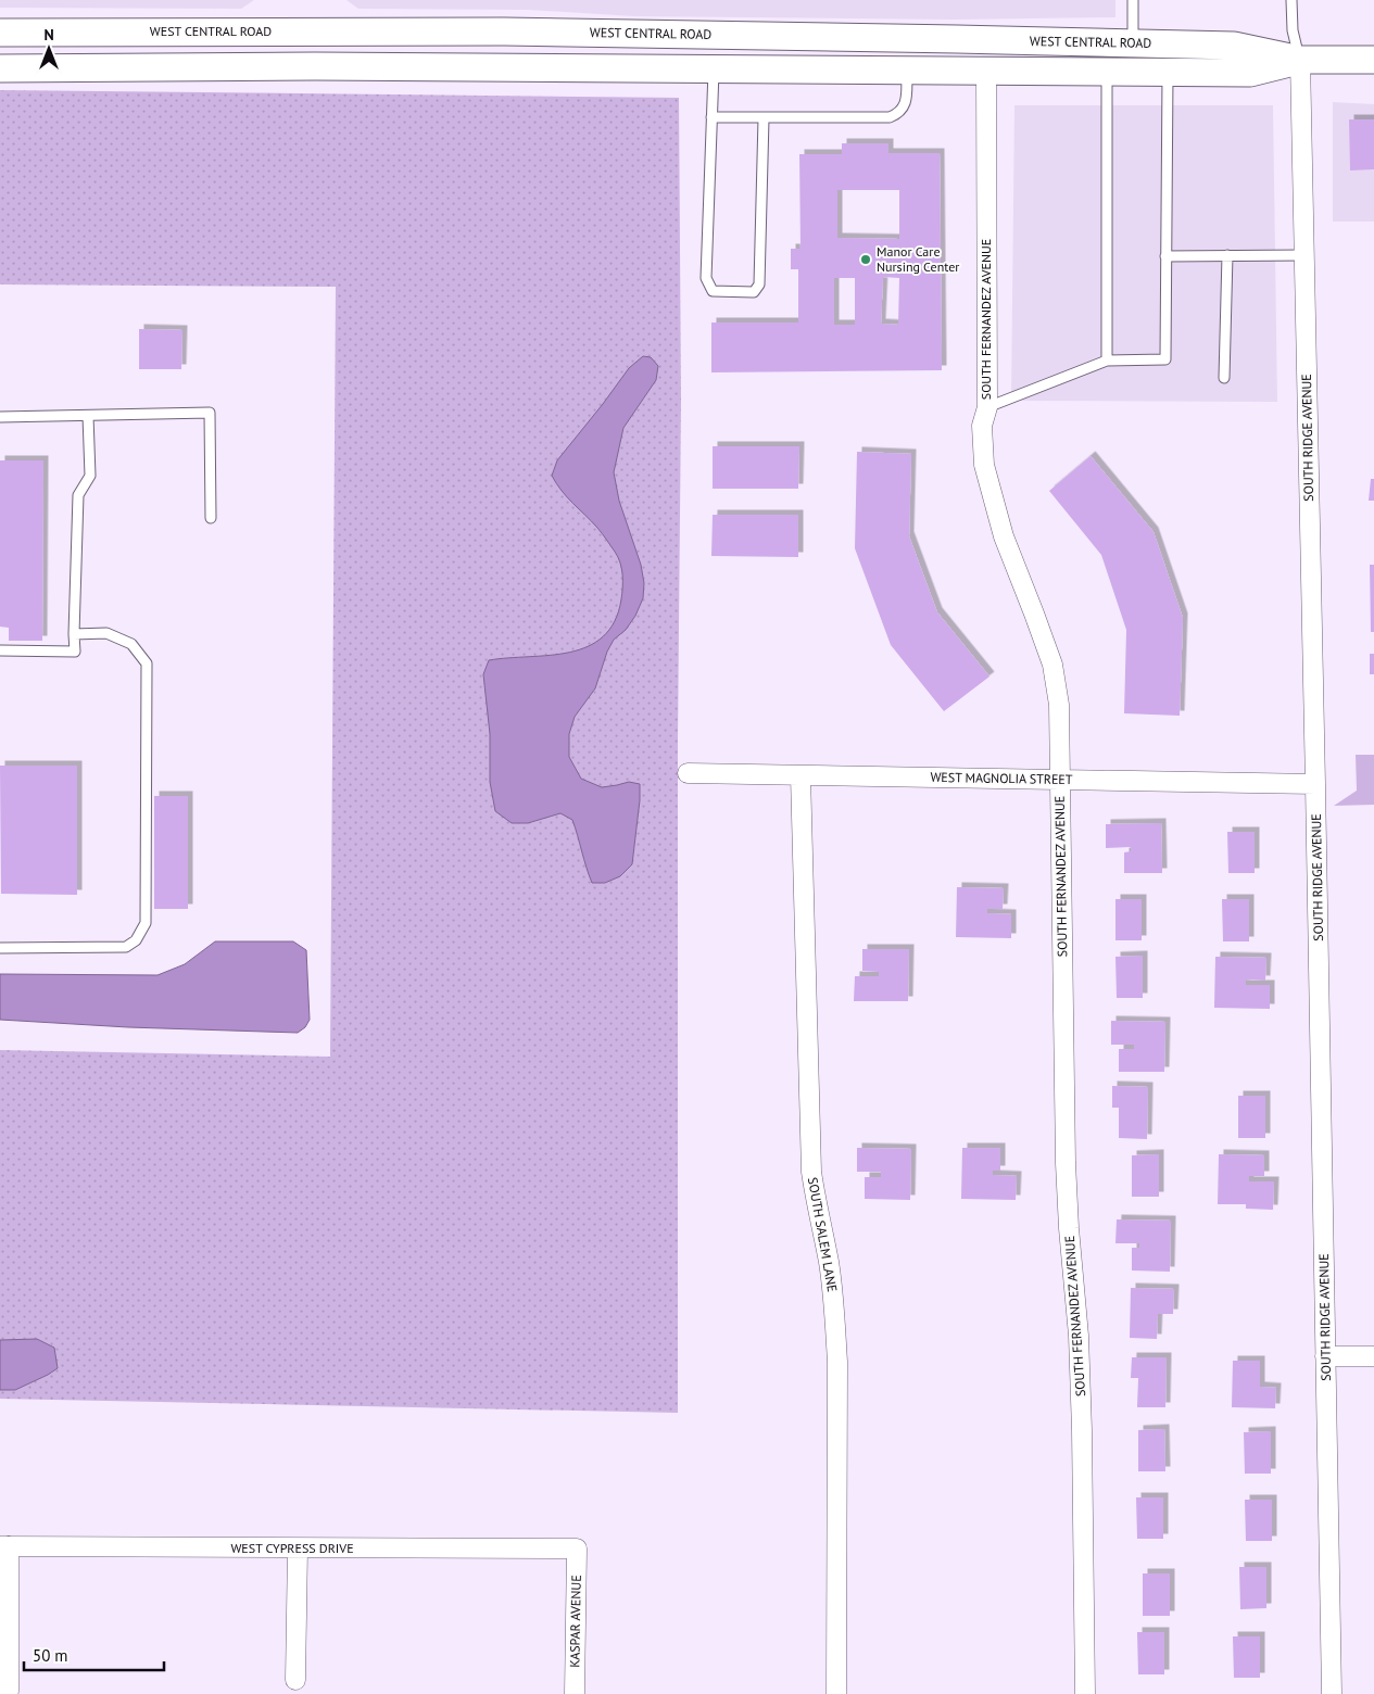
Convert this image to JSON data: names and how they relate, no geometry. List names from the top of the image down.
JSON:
{
  "streets": {
    "main road": ["WEST CENTRAL ROAD"],
    "street": [
      "SOUTH FERNANDEZ AVENUE",
      "SOUTH RIDGE AVENUE",
      "WEST MAGNOLIA STREET",
      "SOUTH SALEM LANE",
      "WEST CYPRESS DRIVE",
      "KASPAR AVENUE"
    ]
  },
  "crossings": [
    ["WEST CENTRAL ROAD", "SOUTH FERNANDEZ AVENUE"],
    ["WEST CENTRAL ROAD", "SOUTH RIDGE AVENUE"],
    ["SOUTH FERNANDEZ AVENUE", "WEST MAGNOLIA STREET"],
    ["SOUTH RIDGE AVENUE", "WEST MAGNOLIA STREET"],
    ["WEST MAGNOLIA STREET", "SOUTH SALEM LANE"],
    ["WEST CYPRESS DRIVE", "KASPAR AVENUE"]
  ],
  "places": ["Manor Care Nursing Center"],
  "scale_bar": "50 m",
  "north": "top"
}
